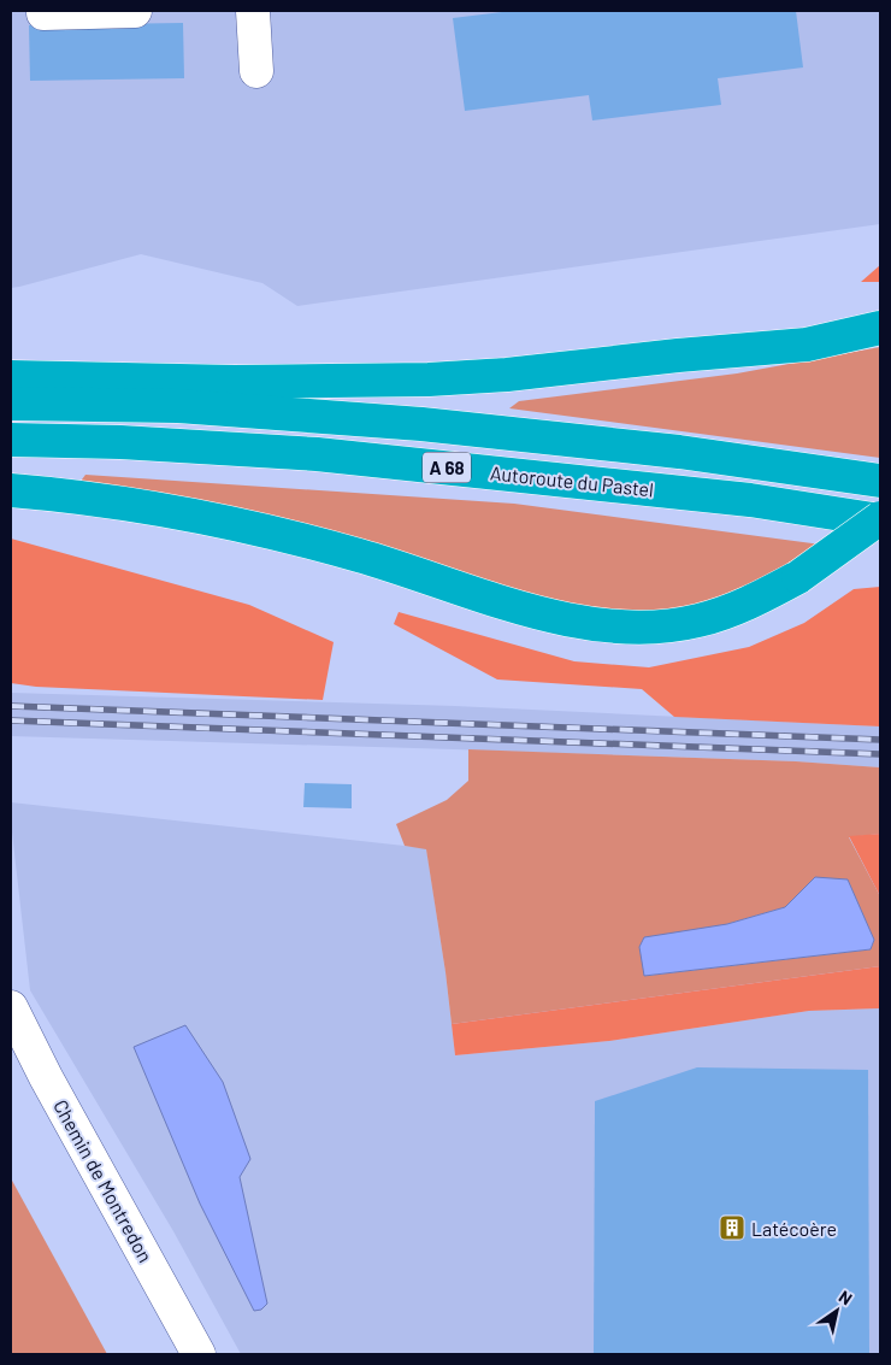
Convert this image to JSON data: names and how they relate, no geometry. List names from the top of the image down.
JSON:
{
  "streets": {
    "highway": ["A 68", "Autoroute du Pastel"],
    "street": ["Chemin de Montredon"]
  },
  "places": {
    "building": ["Latécoère"]
  },
  "north": "top right"
}
